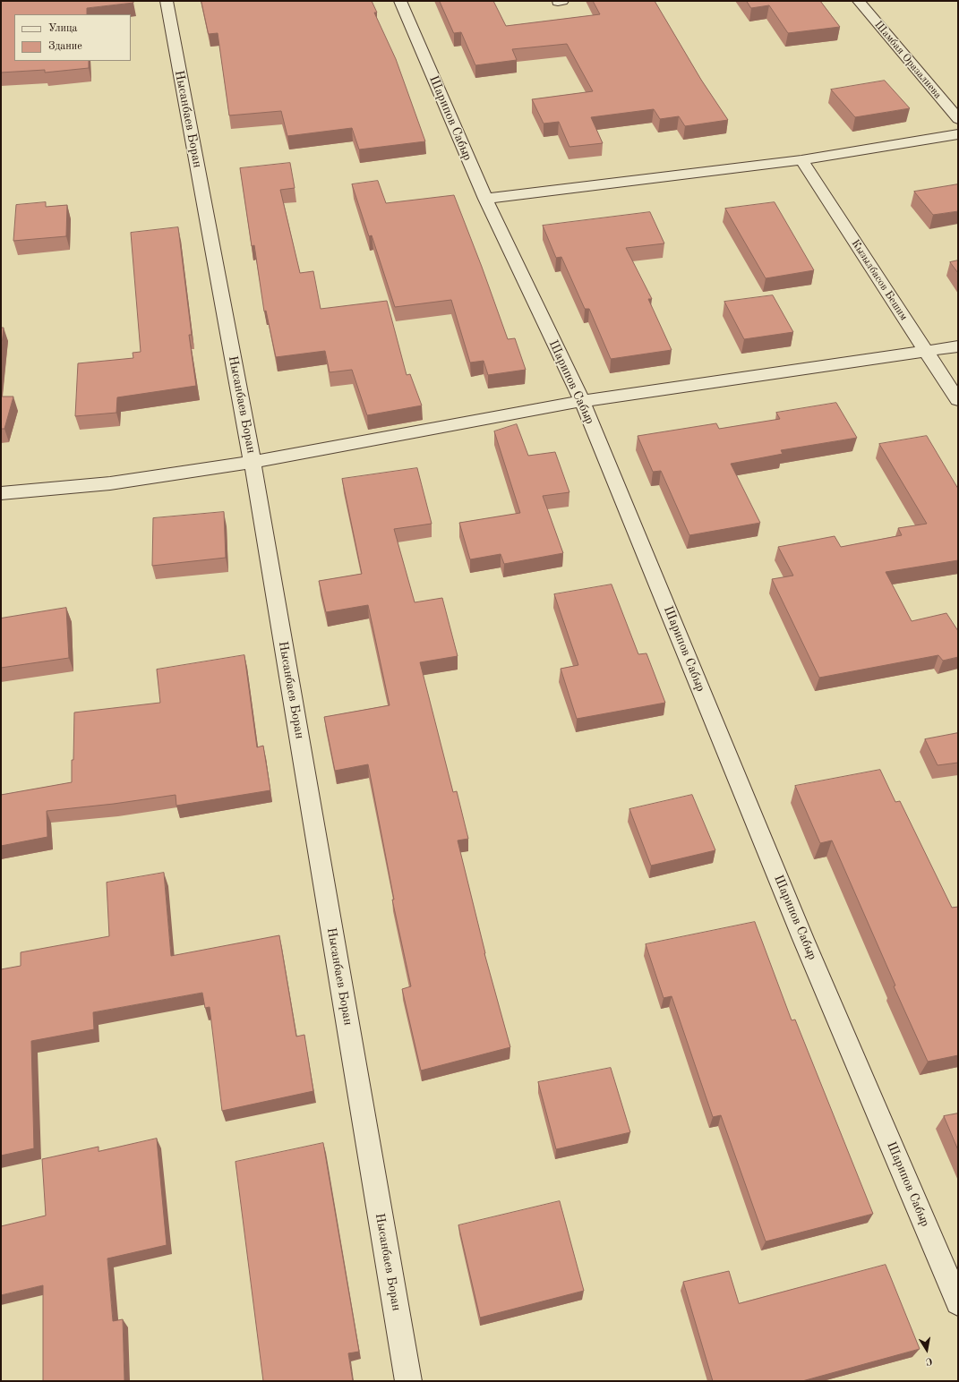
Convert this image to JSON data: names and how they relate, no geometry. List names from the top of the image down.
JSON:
{
  "streets": {
    "street": [
      "Шамбая Оразалиева",
      "Шарипов Сабыр",
      "Нысанбаев Боран",
      "Кызылбасов Бешим"
    ]
  },
  "legend": ["Улица", "Здание"],
  "north": "bottom"
}
